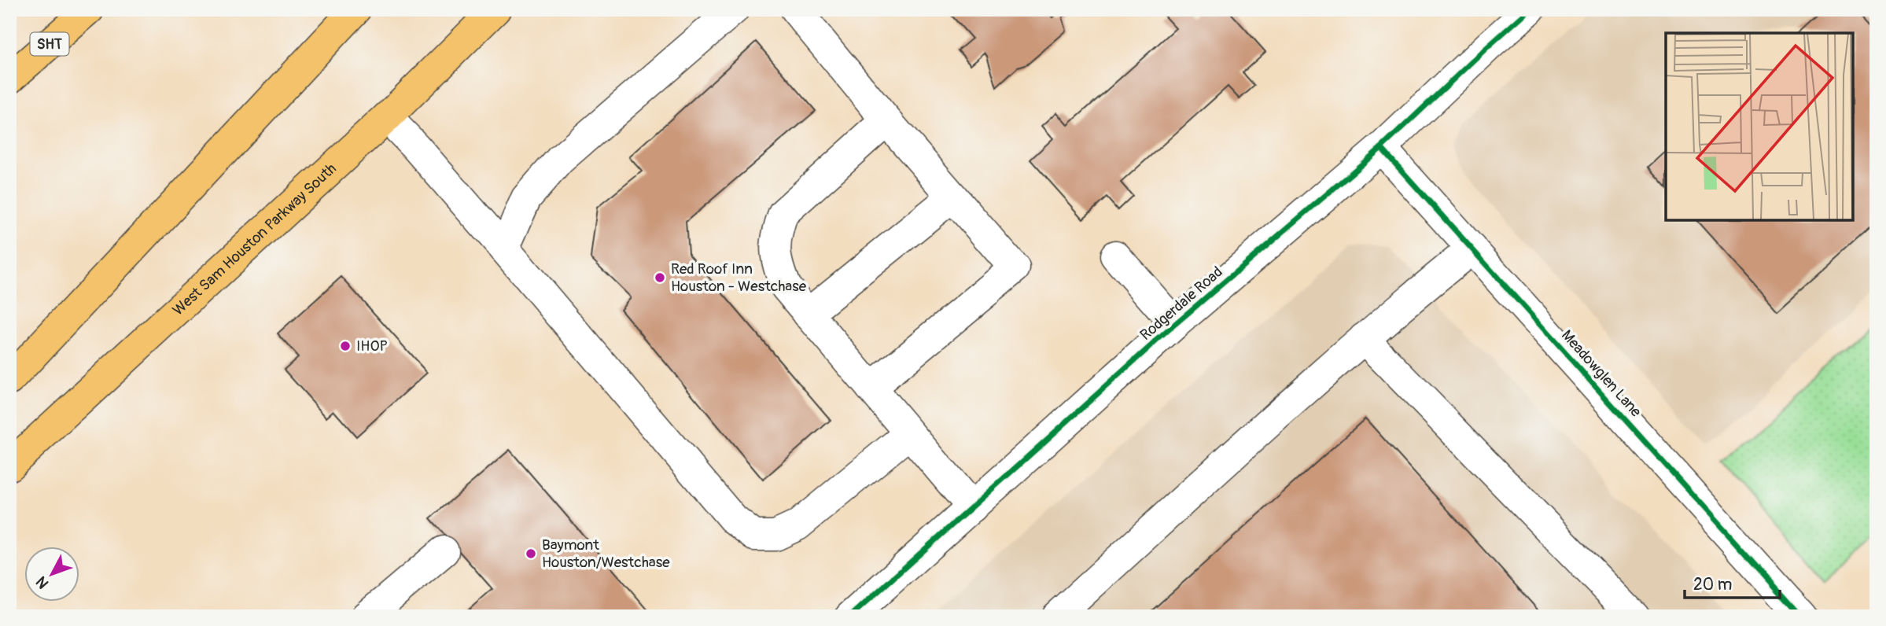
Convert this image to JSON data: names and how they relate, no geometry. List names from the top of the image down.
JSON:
{
  "streets": {
    "main road": ["SHT", "West Sam Houston Parkway South"],
    "street": ["Rodgerdale Road", "Meadowglen Lane"]
  },
  "crossings": [
    ["Rodgerdale Road", "Meadowglen Lane"]
  ],
  "places": ["Red Roof Inn Houston - Westchase", "IHOP", "Baymont Houston/Westchase"],
  "scale_bar": "20 m",
  "north": "bottom left"
}
